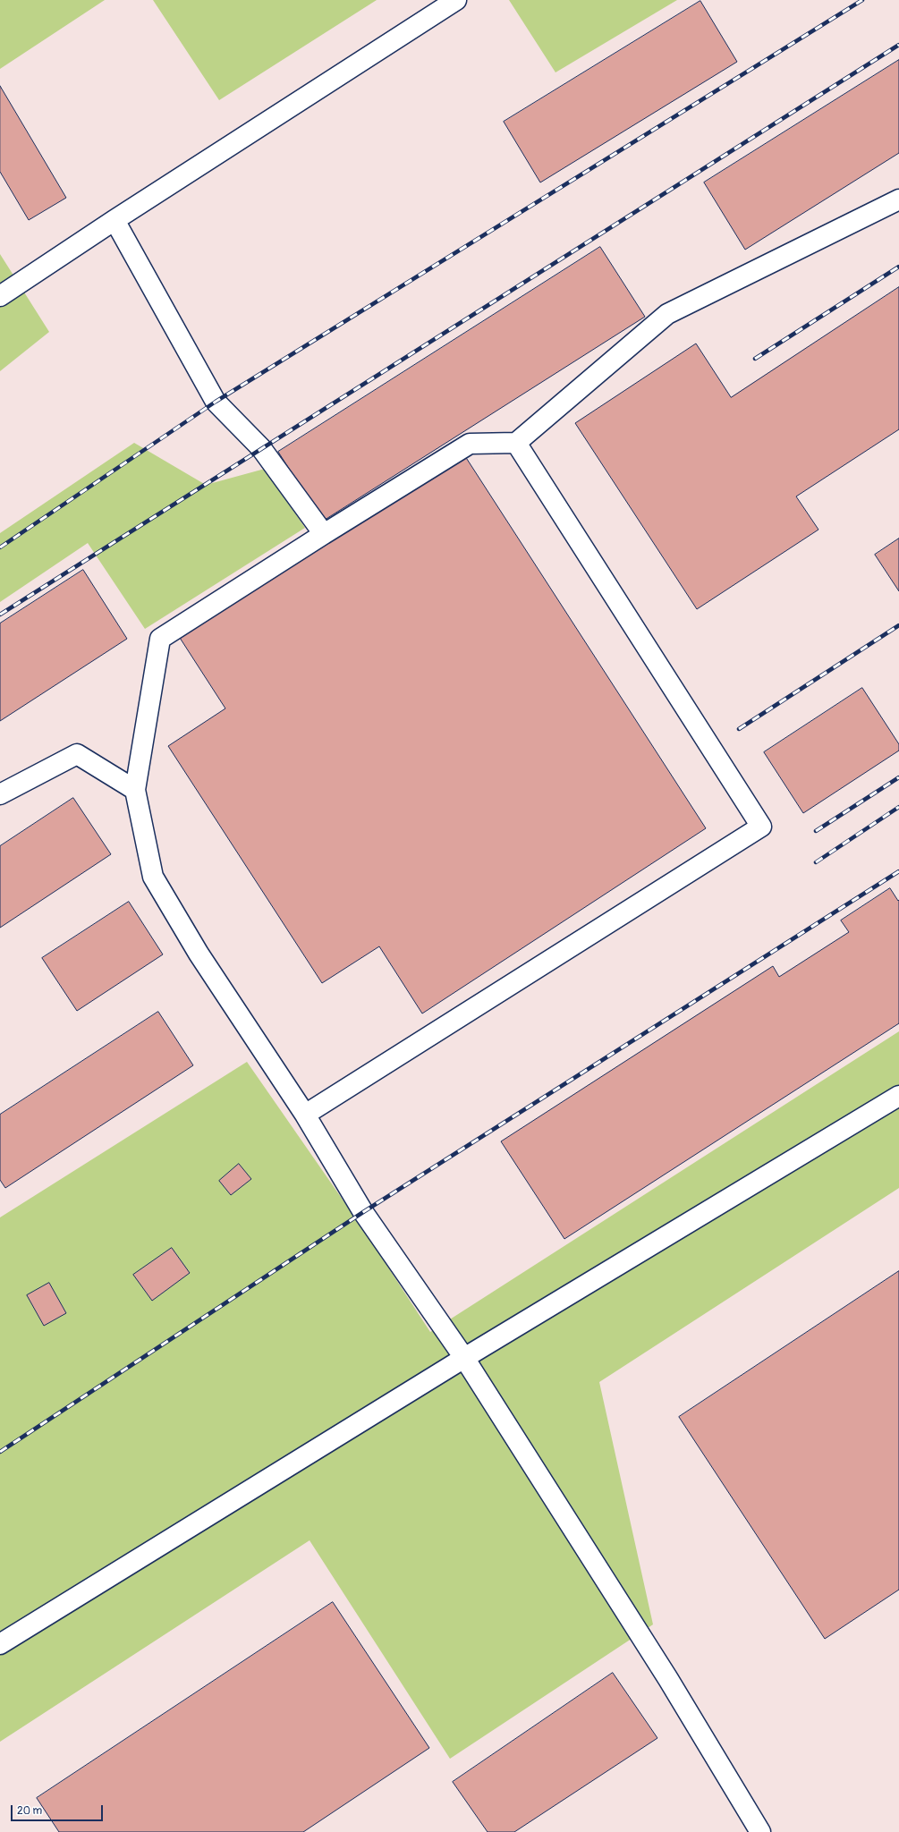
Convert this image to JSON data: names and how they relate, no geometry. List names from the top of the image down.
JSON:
{
  "scale_bar": "20 m"
}
